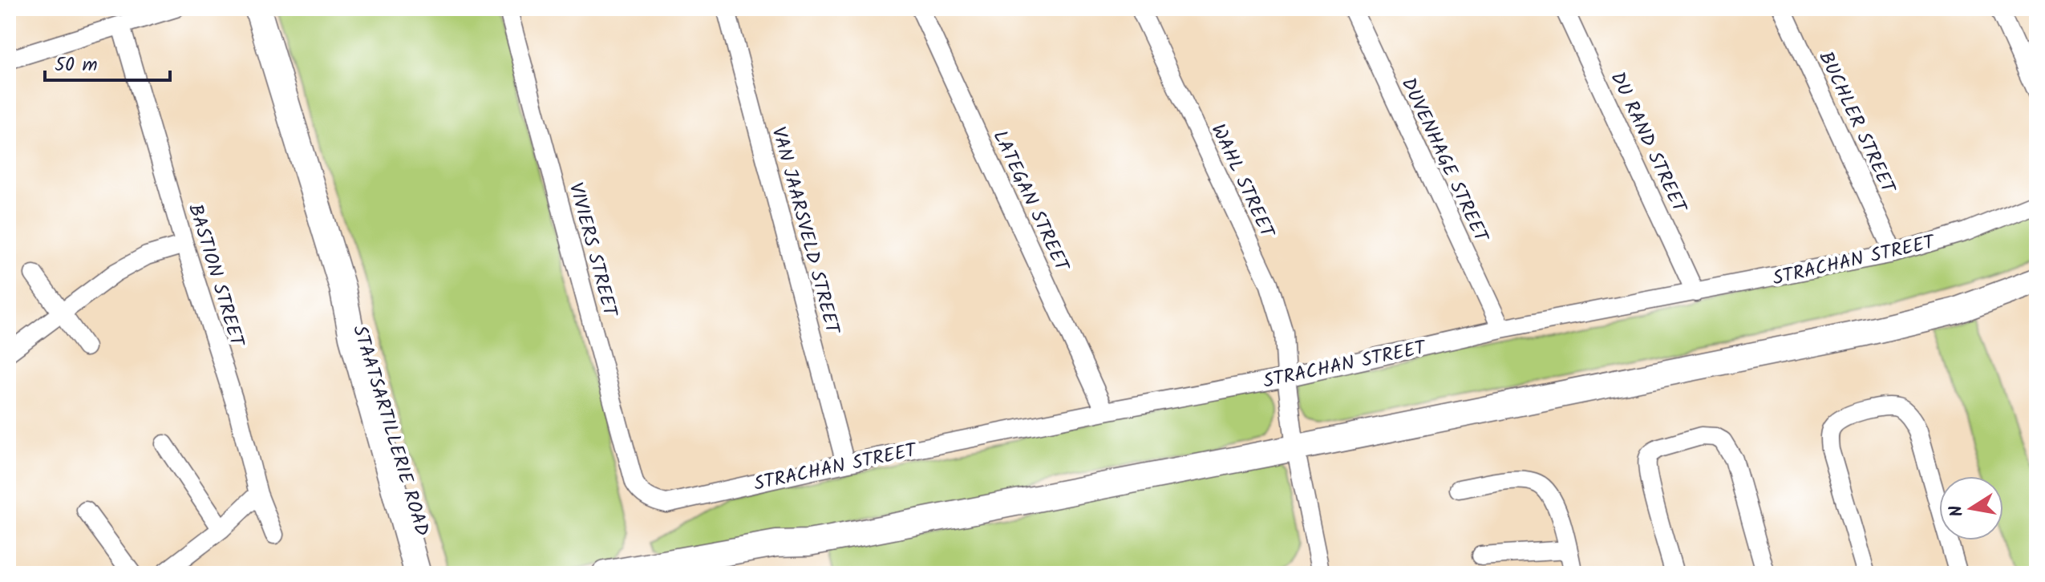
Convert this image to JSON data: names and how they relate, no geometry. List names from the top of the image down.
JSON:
{
  "streets": {
    "street": [
      "BUCHLER STREET",
      "DU RAND STREET",
      "DUVENHAGE STREET",
      "WAHL STREET",
      "LATEGAN STREET",
      "VAN JAARSVELD STREET",
      "VIVIERS STREET",
      "STRACHAN STREET",
      "BASTION STREET",
      "STAATSARTILLERIE ROAD"
    ]
  },
  "crossings": [
    ["BUCHLER STREET", "STRACHAN STREET"],
    ["DU RAND STREET", "STRACHAN STREET"],
    ["DUVENHAGE STREET", "STRACHAN STREET"],
    ["WAHL STREET", "STRACHAN STREET"],
    ["LATEGAN STREET", "STRACHAN STREET"],
    ["VAN JAARSVELD STREET", "STRACHAN STREET"],
    ["VIVIERS STREET", "STRACHAN STREET"]
  ],
  "scale_bar": "50 m",
  "north": "left"
}
